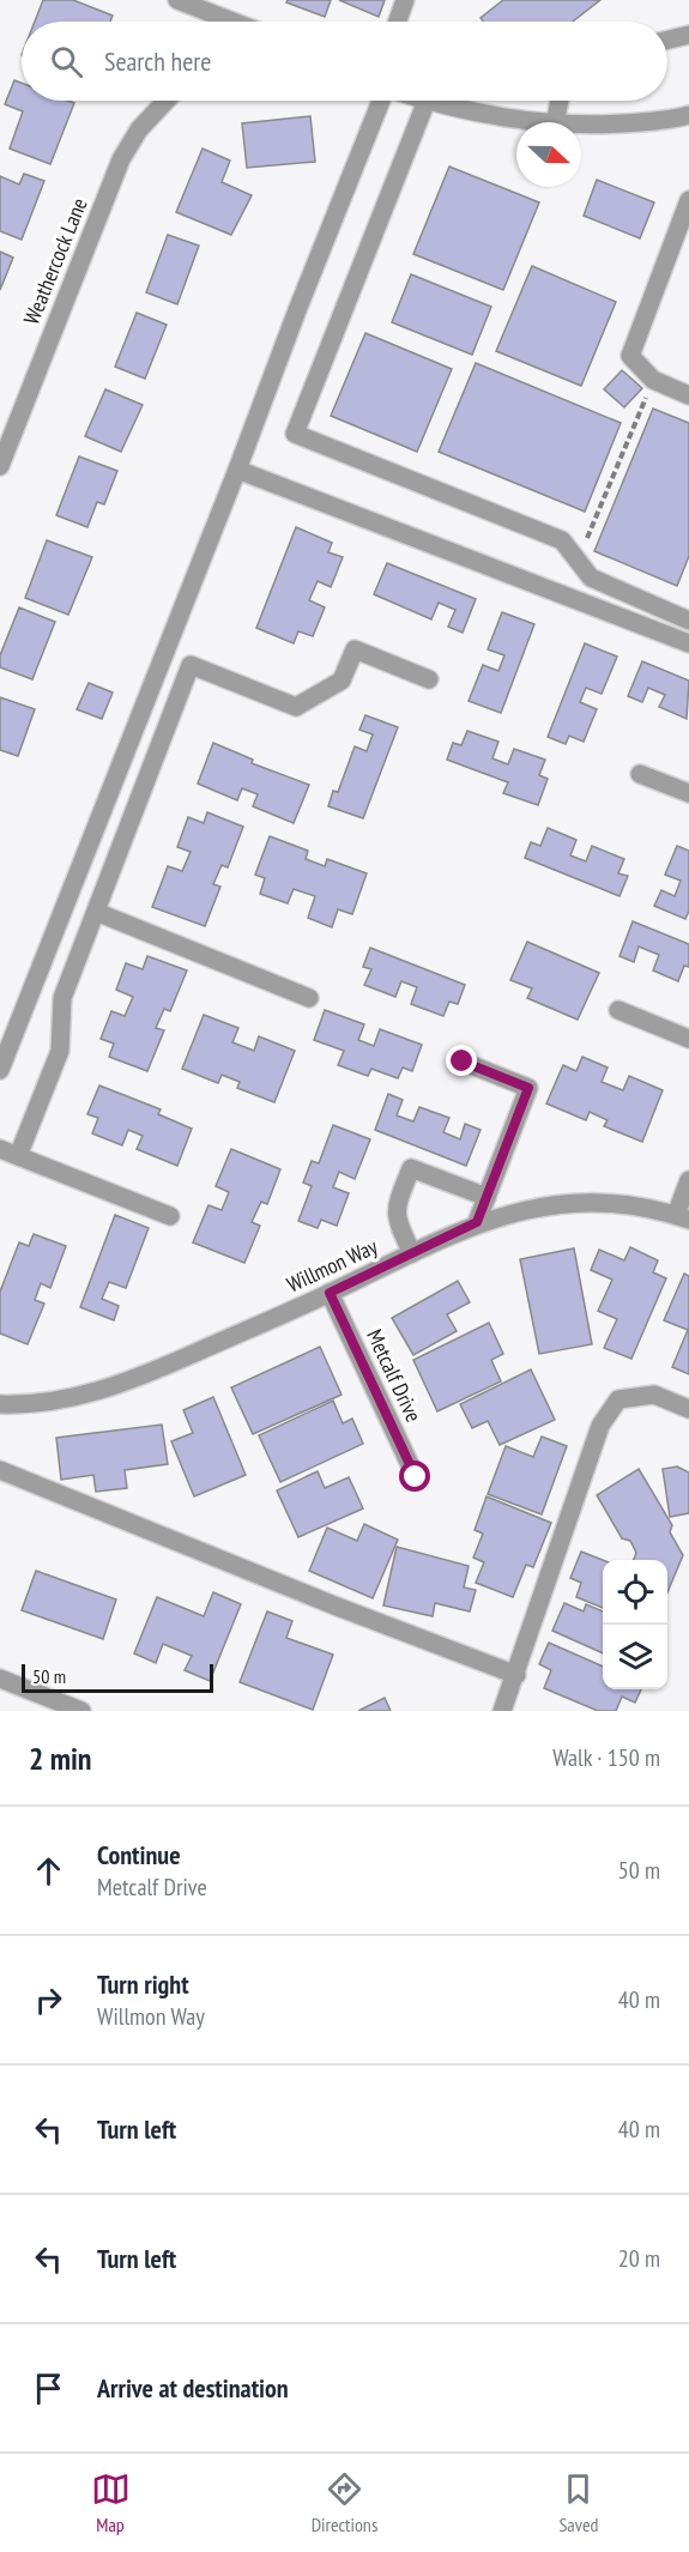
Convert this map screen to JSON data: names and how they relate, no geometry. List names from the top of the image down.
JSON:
{
  "streets": {
    "street": ["Weathercock Lane", "Willmon Way", "Metcalf Drive"]
  },
  "crossings": [
    ["Willmon Way", "Metcalf Drive"]
  ],
  "scale_bar": "50 m",
  "north": "right",
  "page": {
    "search": "Search here",
    "scale": "50 m",
    "heading": ["2 min", "Walk · 150 m"],
    "list": [
      ["Continue", "Metcalf Drive", "50 m"],
      ["Turn right", "Willmon Way", "40 m"],
      ["Turn left", "40 m"],
      ["Turn left", "20 m"],
      "Arrive at destination"
    ],
    "nav": ["Map", "Directions", "Saved"]
  }
}
